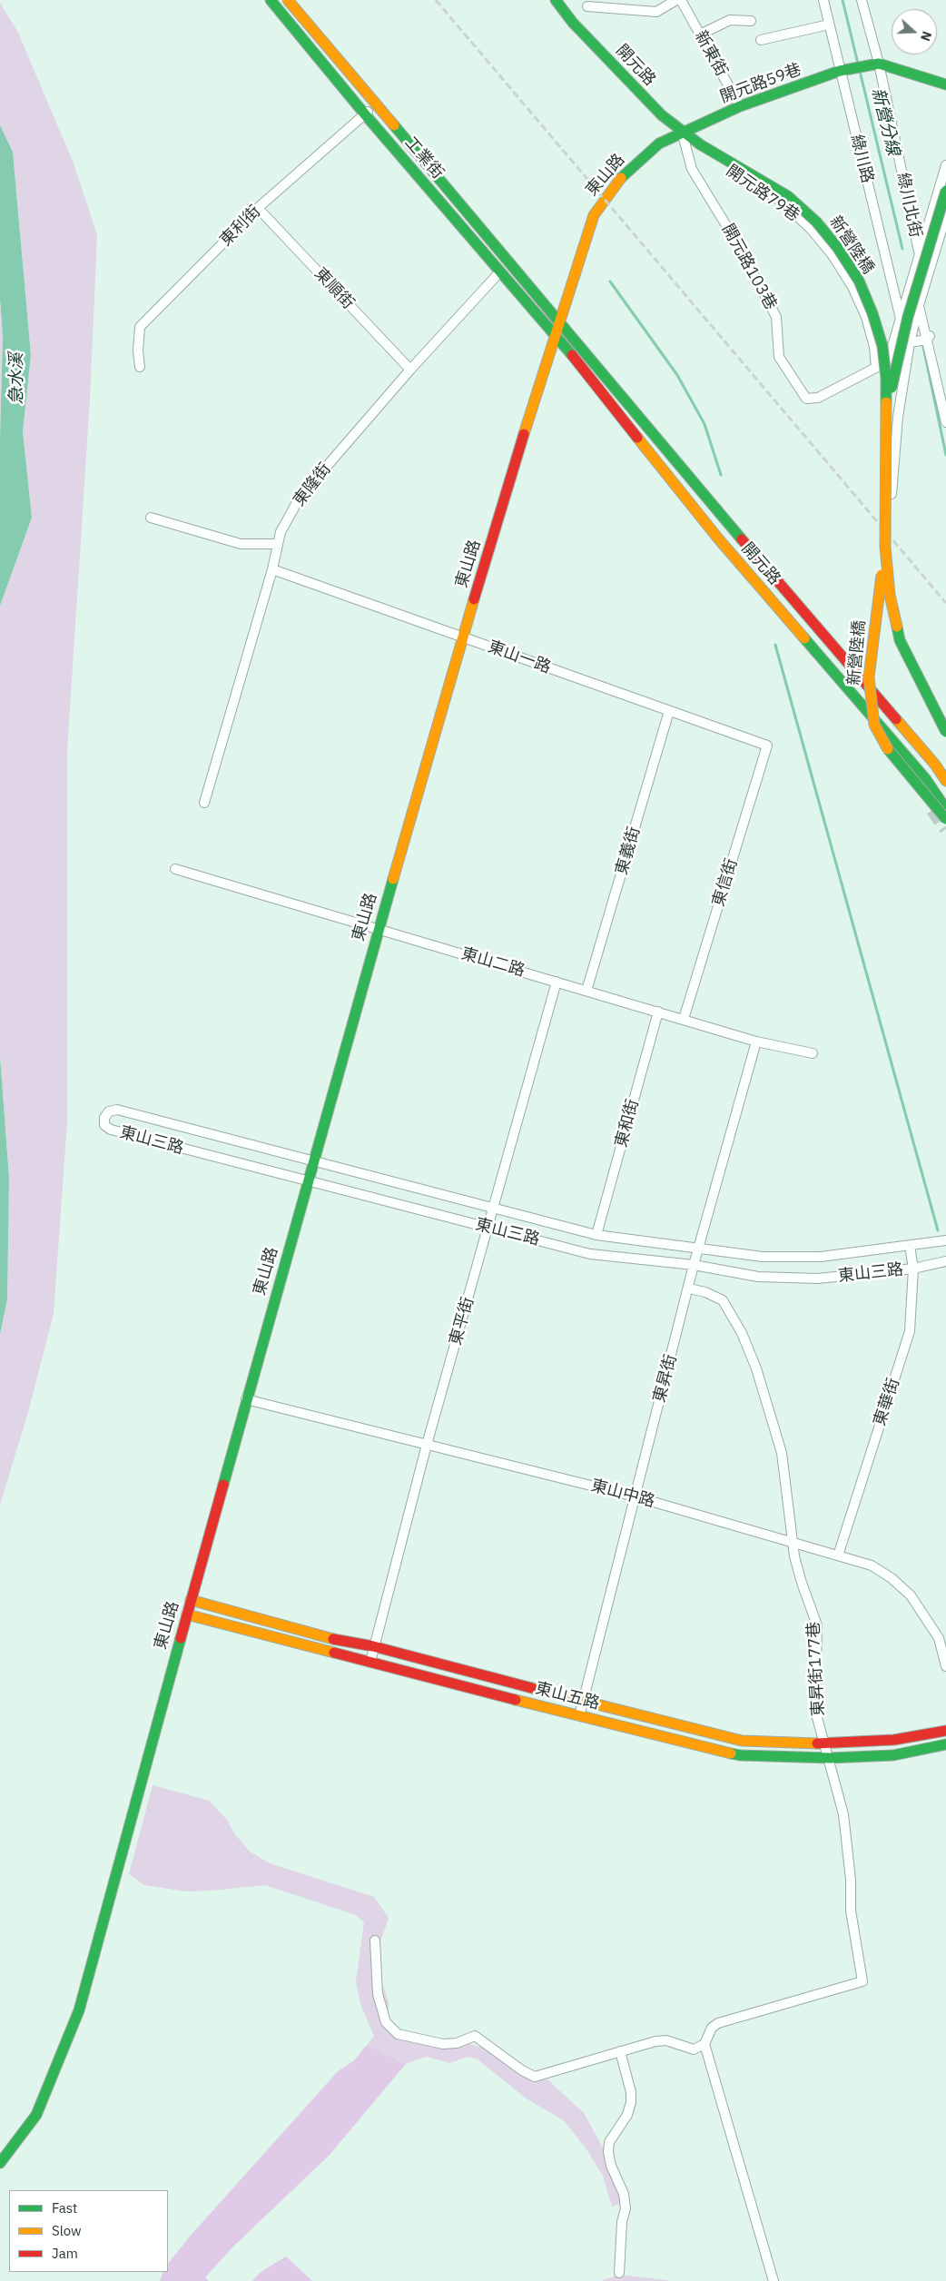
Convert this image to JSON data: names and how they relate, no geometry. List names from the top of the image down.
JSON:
{
  "streets": {
    "street": [
      "新東街",
      "開元路",
      "開元路59巷",
      "工業街",
      "綠川路",
      "東山路",
      "開元路79巷",
      "綠川北街",
      "東利街",
      "新營陸橋",
      "開元路103巷",
      "東順街",
      "東隆街",
      "東山一路",
      "東義街",
      "東信街",
      "東山二路",
      "東和街",
      "東山三路",
      "東平街",
      "東昇街",
      "東華街",
      "東山中路",
      "東昇街177巷",
      "東山五路"
    ]
  },
  "crossings": [
    ["新東街", "開元路59巷"],
    ["開元路", "開元路59巷"],
    ["開元路", "工業街"],
    ["開元路", "東山路"],
    ["開元路", "開元路79巷"],
    ["開元路", "新營陸橋"],
    ["開元路", "開元路103巷"],
    ["開元路59巷", "綠川路"],
    ["開元路59巷", "東山路"],
    ["開元路59巷", "綠川北街"],
    ["開元路59巷", "開元路103巷"],
    ["工業街", "東山路"],
    ["工業街", "東利街"],
    ["工業街", "東隆街"],
    ["東山路", "開元路103巷"],
    ["東山路", "東山一路"],
    ["東山路", "東山二路"],
    ["東山路", "東山三路"],
    ["東山路", "東山中路"],
    ["東山路", "東山五路"],
    ["開元路79巷", "新營陸橋"],
    ["開元路79巷", "開元路103巷"],
    ["東利街", "東順街"],
    ["東順街", "東隆街"],
    ["東隆街", "東山一路"],
    ["東山一路", "東義街"],
    ["東山一路", "東信街"],
    ["東義街", "東山二路"],
    ["東信街", "東山二路"],
    ["東山二路", "東和街"],
    ["東山二路", "東平街"],
    ["東山二路", "東昇街"],
    ["東和街", "東山三路"],
    ["東山三路", "東平街"],
    ["東山三路", "東昇街"],
    ["東山三路", "東華街"],
    ["東平街", "東山中路"],
    ["東平街", "東山五路"],
    ["東昇街", "東山中路"],
    ["東昇街", "東山五路"],
    ["東華街", "東山中路"],
    ["東山中路", "東昇街177巷"],
    ["東昇街177巷", "東山五路"]
  ],
  "water": ["新營分線", "急水溪"],
  "legend": ["Fast", "Slow", "Jam"],
  "north": "right"
}
